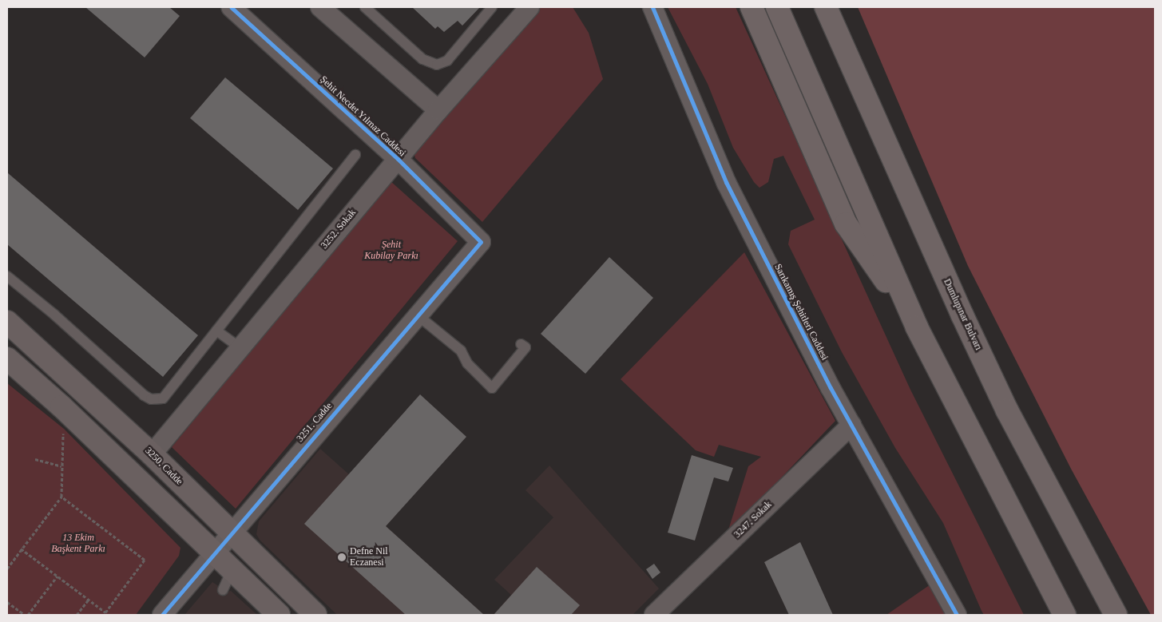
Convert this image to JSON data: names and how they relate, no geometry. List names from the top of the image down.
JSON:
{
  "streets": {
    "highway": ["Dumlupınar Bulvarı"],
    "street": [
      "Şehit Necdet Yılmaz Caddesi",
      "3252. Sokak",
      "Sarıkamış Şehitleri Caddesi",
      "3251. Cadde",
      "3250. Cadde",
      "3247. Sokak"
    ]
  },
  "crossings": [
    ["Şehit Necdet Yılmaz Caddesi", "3252. Sokak"],
    ["Şehit Necdet Yılmaz Caddesi", "3251. Cadde"],
    ["3252. Sokak", "3250. Cadde"],
    ["Sarıkamış Şehitleri Caddesi", "3247. Sokak"],
    ["3251. Cadde", "3250. Cadde"]
  ],
  "parks": ["Şehit Kubilay Parkı", "13 Ekim Başkent Parkı"],
  "places": ["Defne Nil Eczanesi"]
}
